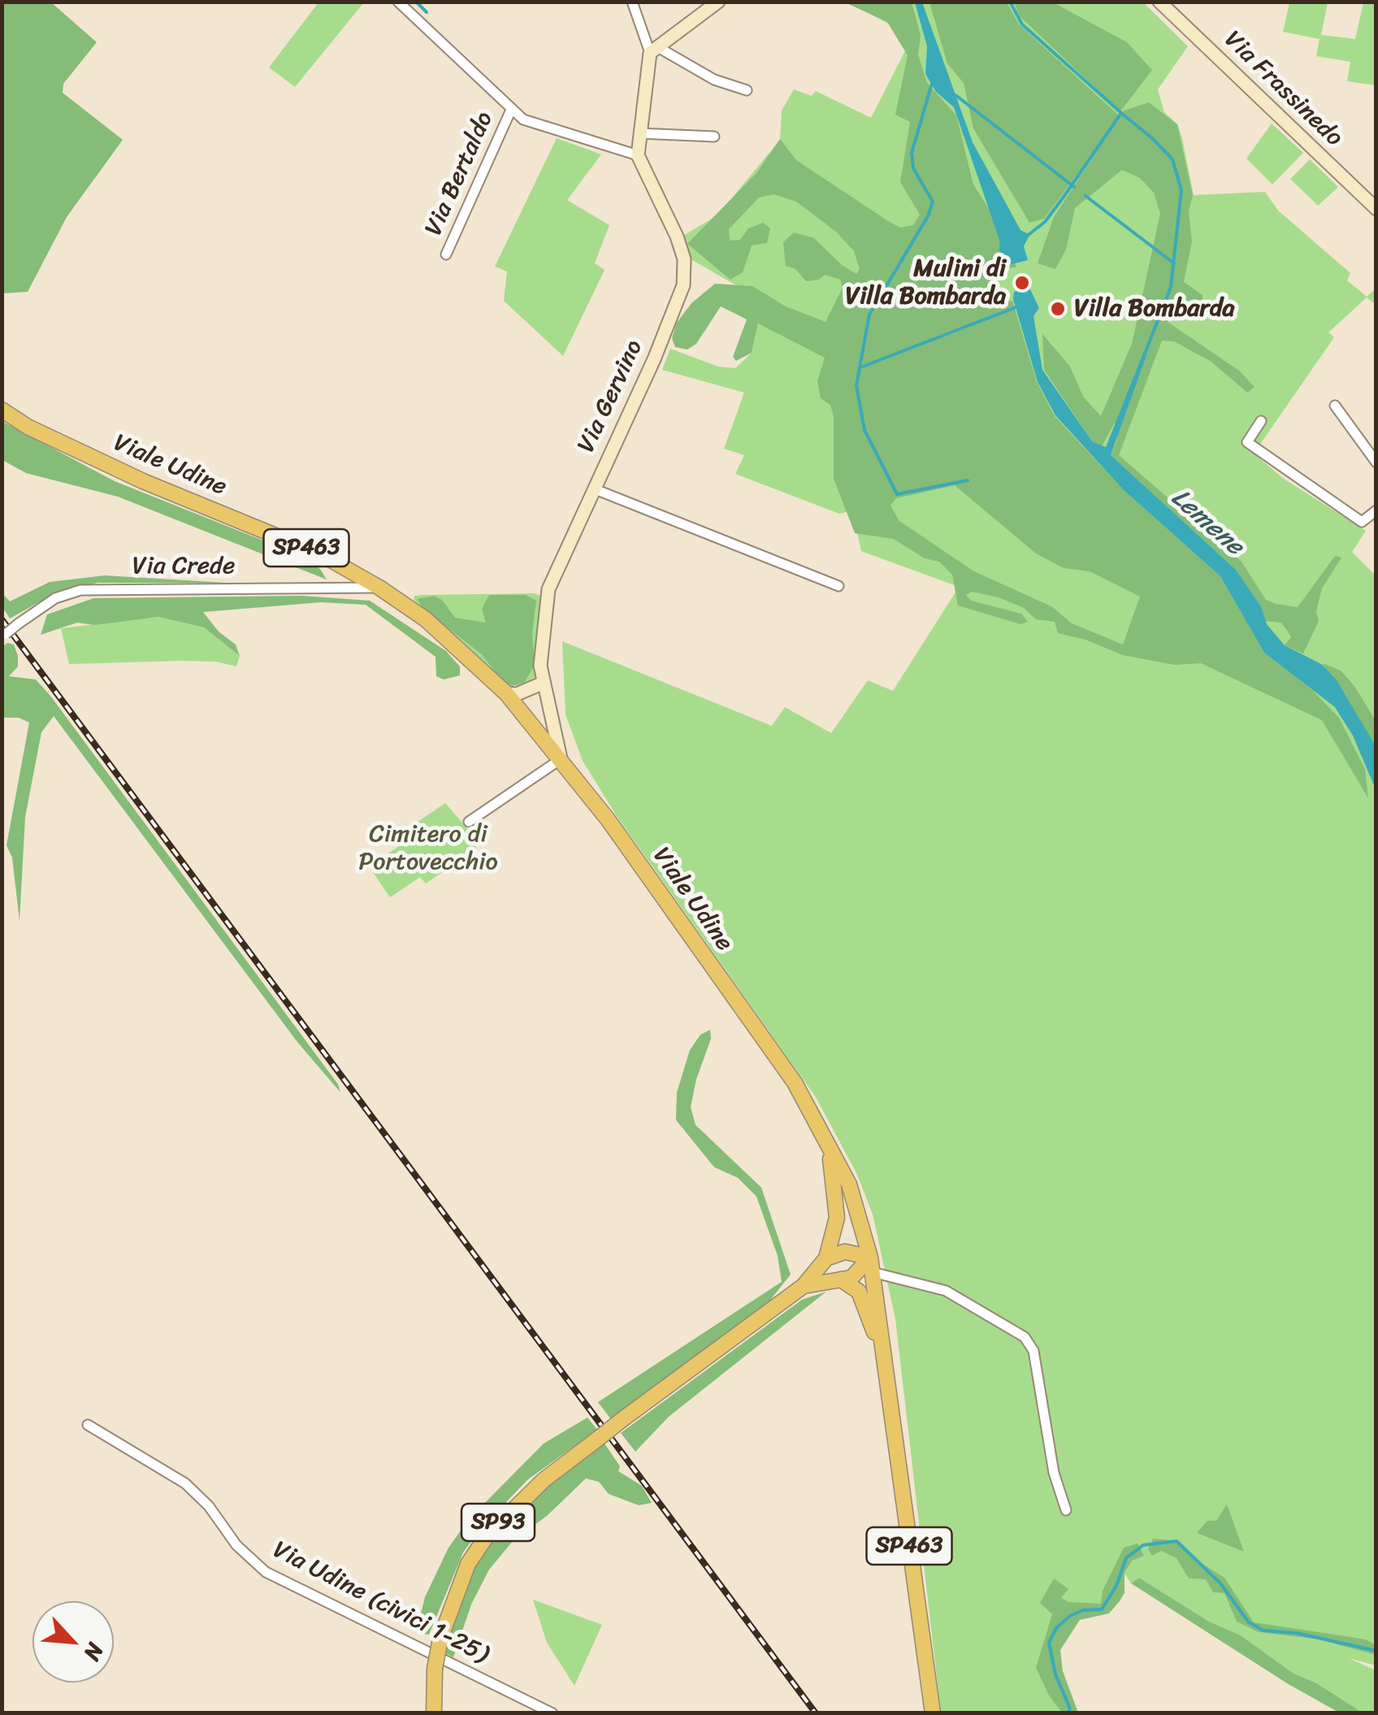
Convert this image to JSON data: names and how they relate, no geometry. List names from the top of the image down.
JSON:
{
  "streets": {
    "main road": ["Viale Udine", "SP463", "SP93"],
    "street": [
      "Via Frassinedo",
      "Via Bertaldo",
      "Via Gervino",
      "Via Crede",
      "Via Udine (civici 1-25)"
    ]
  },
  "crossings": [
    ["Via Bertaldo", "Via Gervino"],
    ["Via Gervino", "Viale Udine"],
    ["Viale Udine", "Via Crede"],
    ["Viale Udine", "SP93"]
  ],
  "water": ["Lemene"],
  "parks": ["Cimitero di Portovecchio"],
  "places": ["Mulini di Villa Bombarda", "Villa Bombarda"],
  "north": "bottom right"
}
